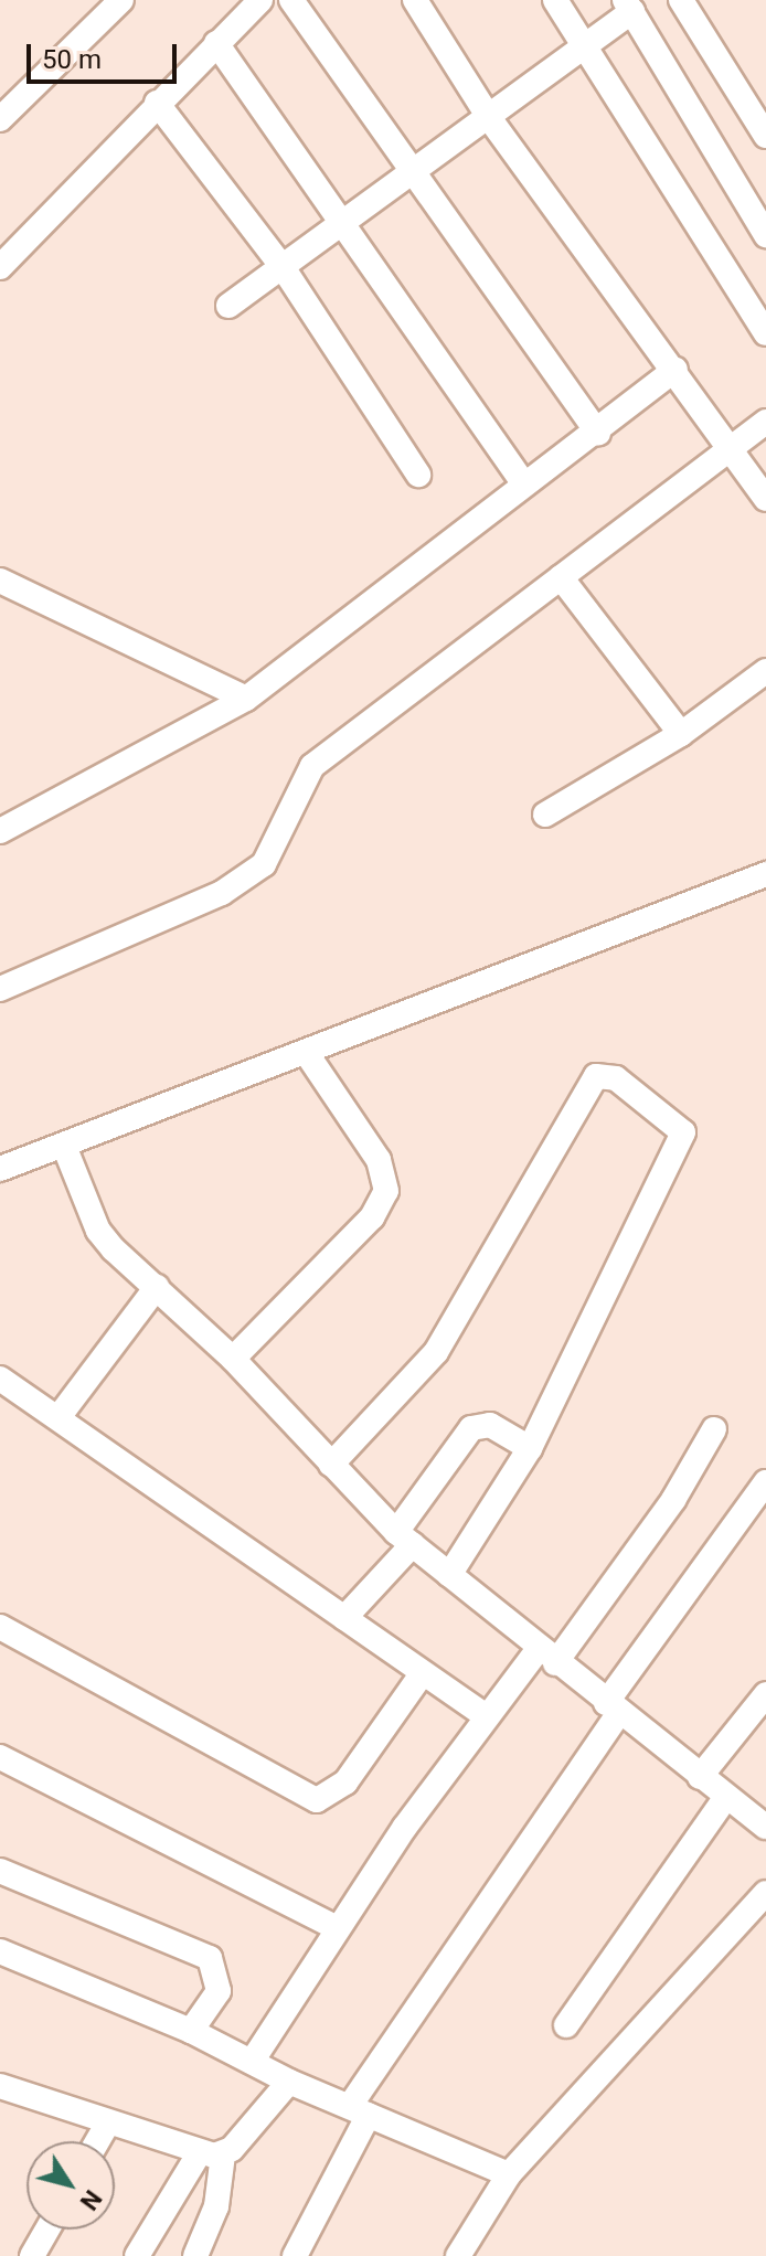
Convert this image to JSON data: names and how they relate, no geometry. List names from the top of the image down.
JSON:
{
  "scale_bar": "50 m",
  "north": "bottom right"
}
